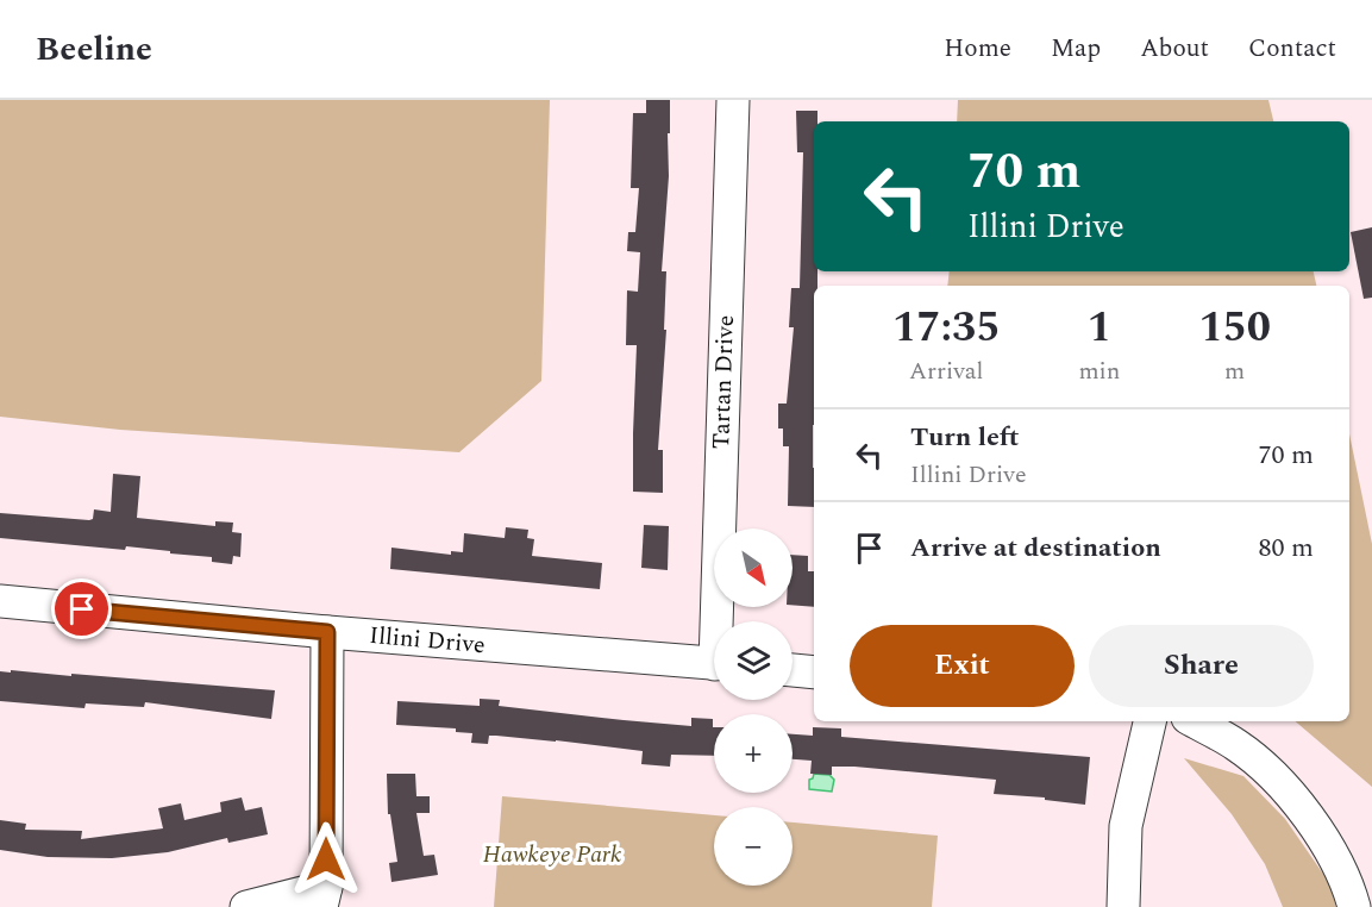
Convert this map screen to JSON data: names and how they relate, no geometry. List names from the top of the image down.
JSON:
{
  "streets": {
    "street": ["Tartan Drive", "Illini Drive"]
  },
  "parks": ["Hawkeye Park"],
  "north": "bottom right",
  "page": {
    "header": "Beeline",
    "nav": [
      "Home",
      "Map",
      "About",
      "Contact"
    ],
    "turn": ["70 m", "Illini Drive"],
    "eta": [
      "17:35",
      "Arrival",
      "1",
      "min",
      "150",
      "m"
    ],
    "list": [
      {
        "name": "Turn left",
        "note": "Illini Drive",
        "value": "70 m"
      },
      {
        "name": "Arrive at destination",
        "value": "80 m"
      }
    ],
    "map_buttons": ["+", "−"],
    "buttons": ["Exit", "Share"]
  }
}
